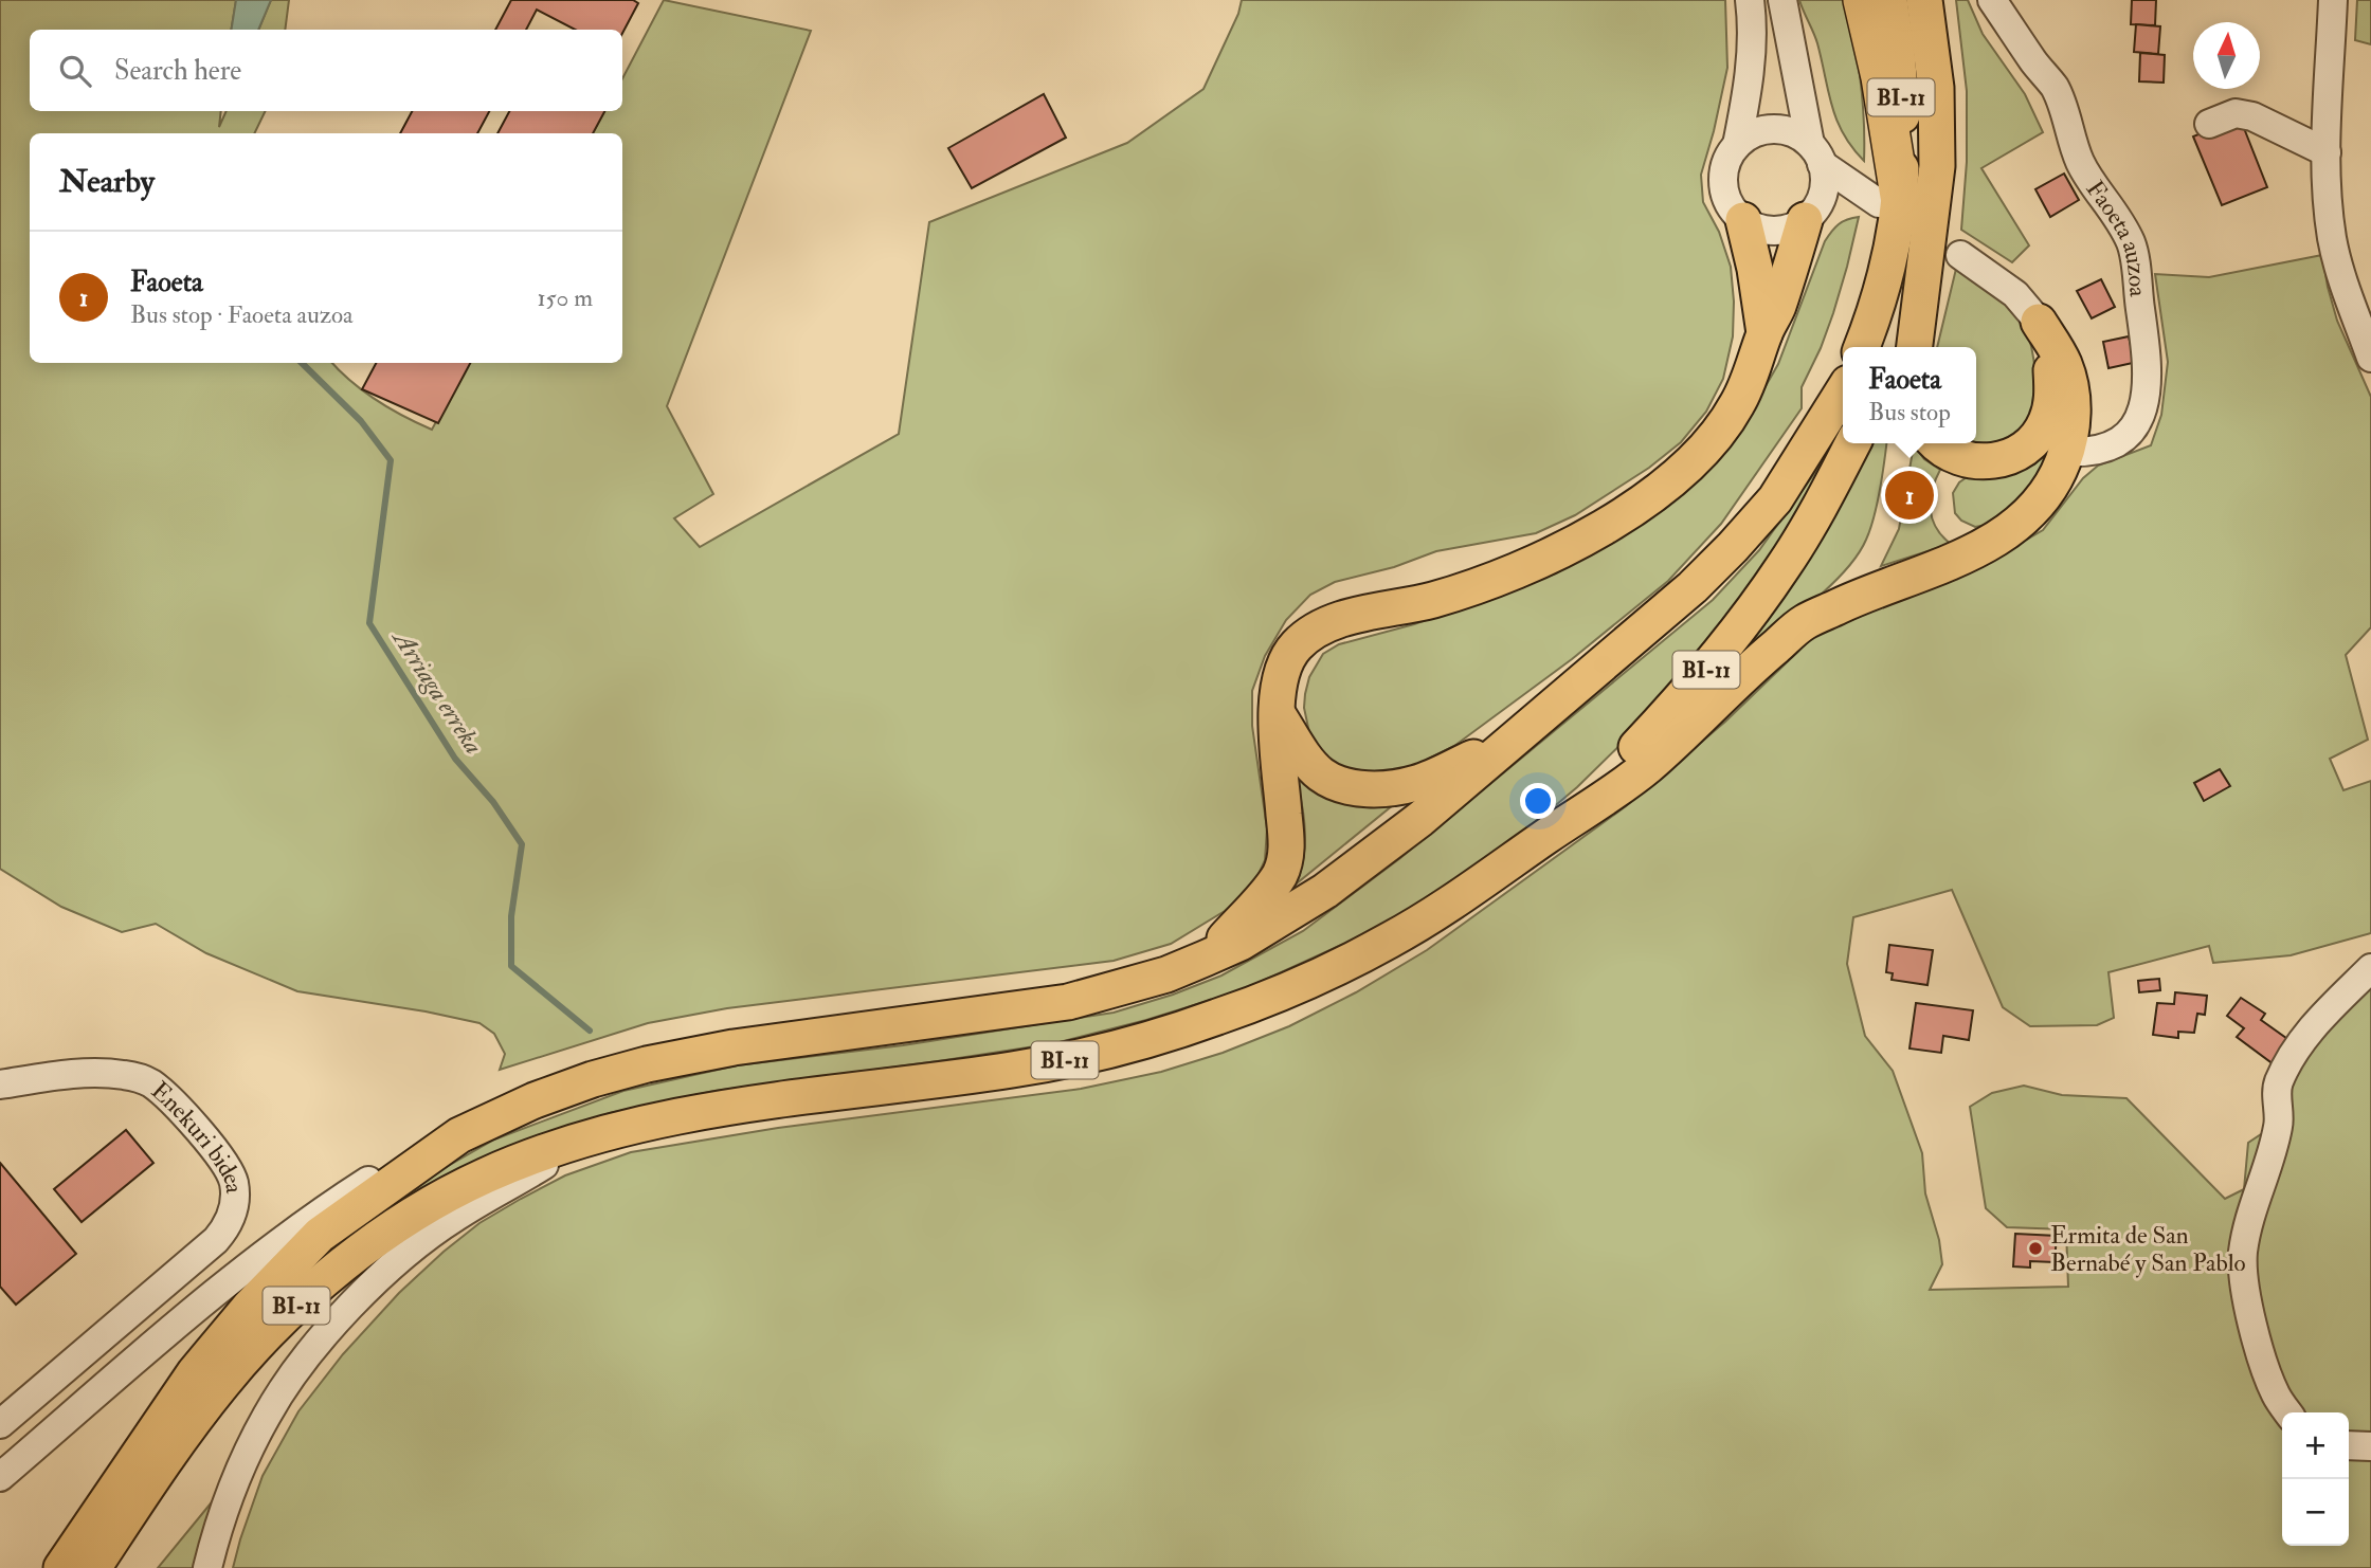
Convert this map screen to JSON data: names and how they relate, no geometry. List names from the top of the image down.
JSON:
{
  "streets": {
    "main road": ["BI-11"],
    "street": ["Faoeta auzoa", "Enekuri bidea"]
  },
  "water": ["Arriaga erreka"],
  "places": ["Ermita de San Bernabé y San Pablo"],
  "north": "top",
  "page": {
    "search": "Search here",
    "heading": "Nearby",
    "list": [
      {
        "mark": "1",
        "name": "Faoeta",
        "note": "Bus stop · Faoeta auzoa",
        "value": "150 m"
      }
    ],
    "popup": ["Faoeta", "Bus stop"],
    "pins": "1",
    "map_buttons": ["+", "−"]
  }
}
